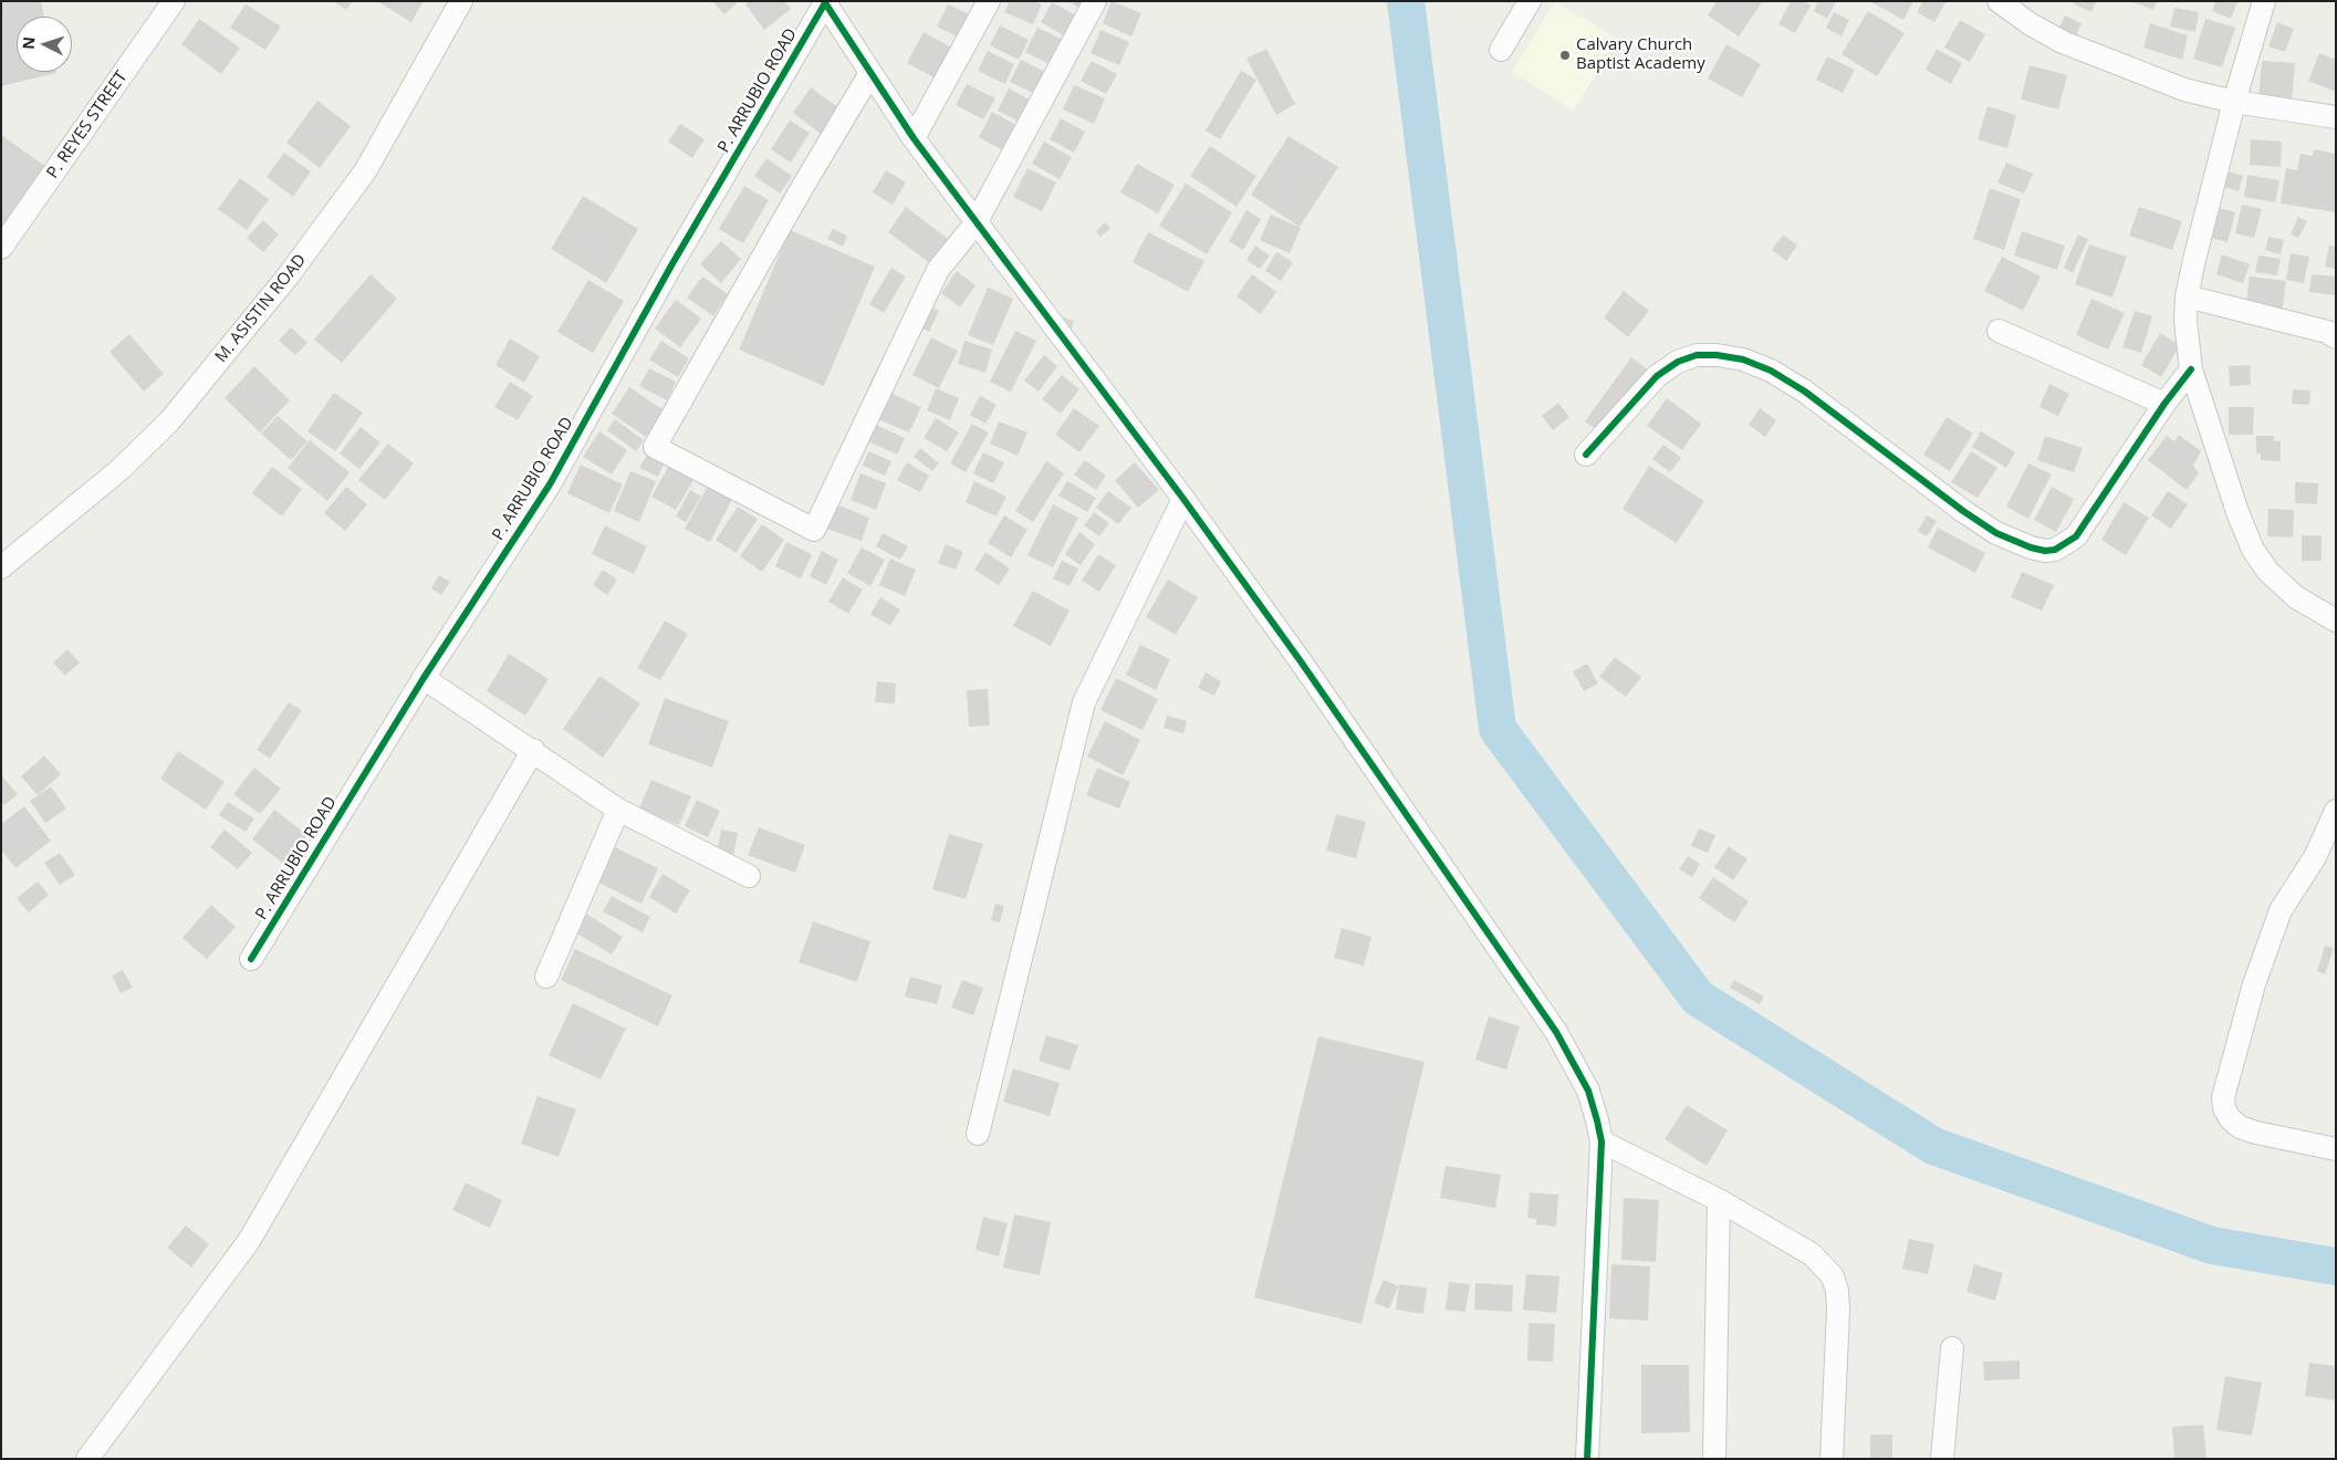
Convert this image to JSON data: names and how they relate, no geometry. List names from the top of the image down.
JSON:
{
  "streets": {
    "street": ["P. ARRUBIO ROAD", "P. REYES STREET", "M. ASISTIN ROAD"]
  },
  "places": ["Calvary Church Baptist Academy"],
  "north": "left"
}
